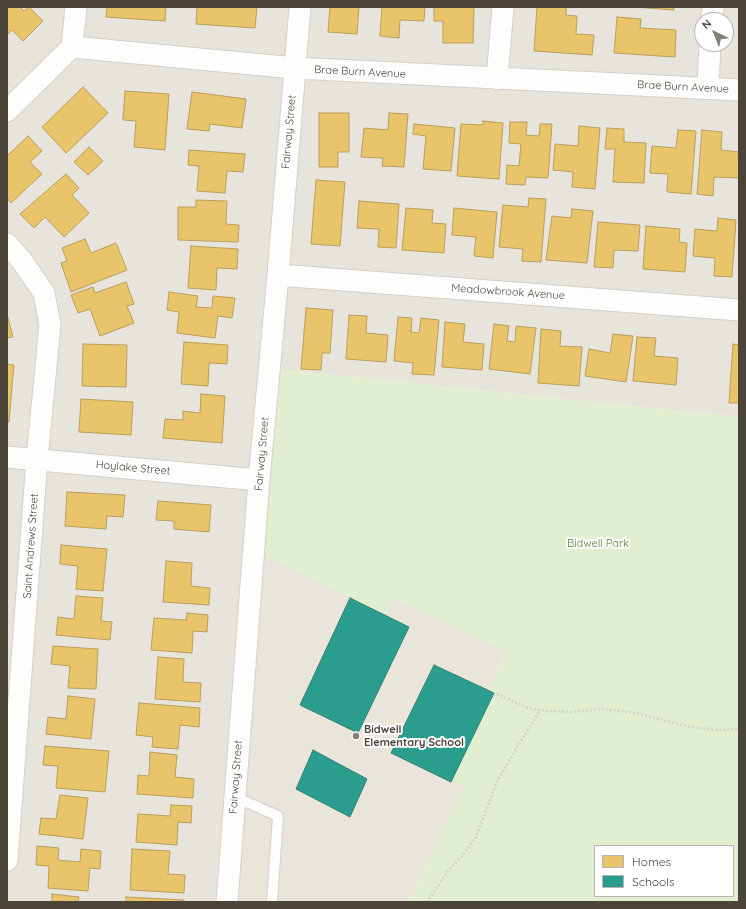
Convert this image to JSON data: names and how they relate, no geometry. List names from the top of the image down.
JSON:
{
  "streets": {
    "street": [
      "Brae Burn Avenue",
      "Fairway Street",
      "Meadowbrook Avenue",
      "Hoylake Street",
      "Saint Andrews Street"
    ]
  },
  "crossings": [
    ["Brae Burn Avenue", "Fairway Street"],
    ["Fairway Street", "Meadowbrook Avenue"],
    ["Fairway Street", "Hoylake Street"],
    ["Hoylake Street", "Saint Andrews Street"]
  ],
  "parks": ["Bidwell Park"],
  "places": ["Bidwell Elementary School"],
  "legend": ["Homes", "Schools"],
  "north": "top left"
}
